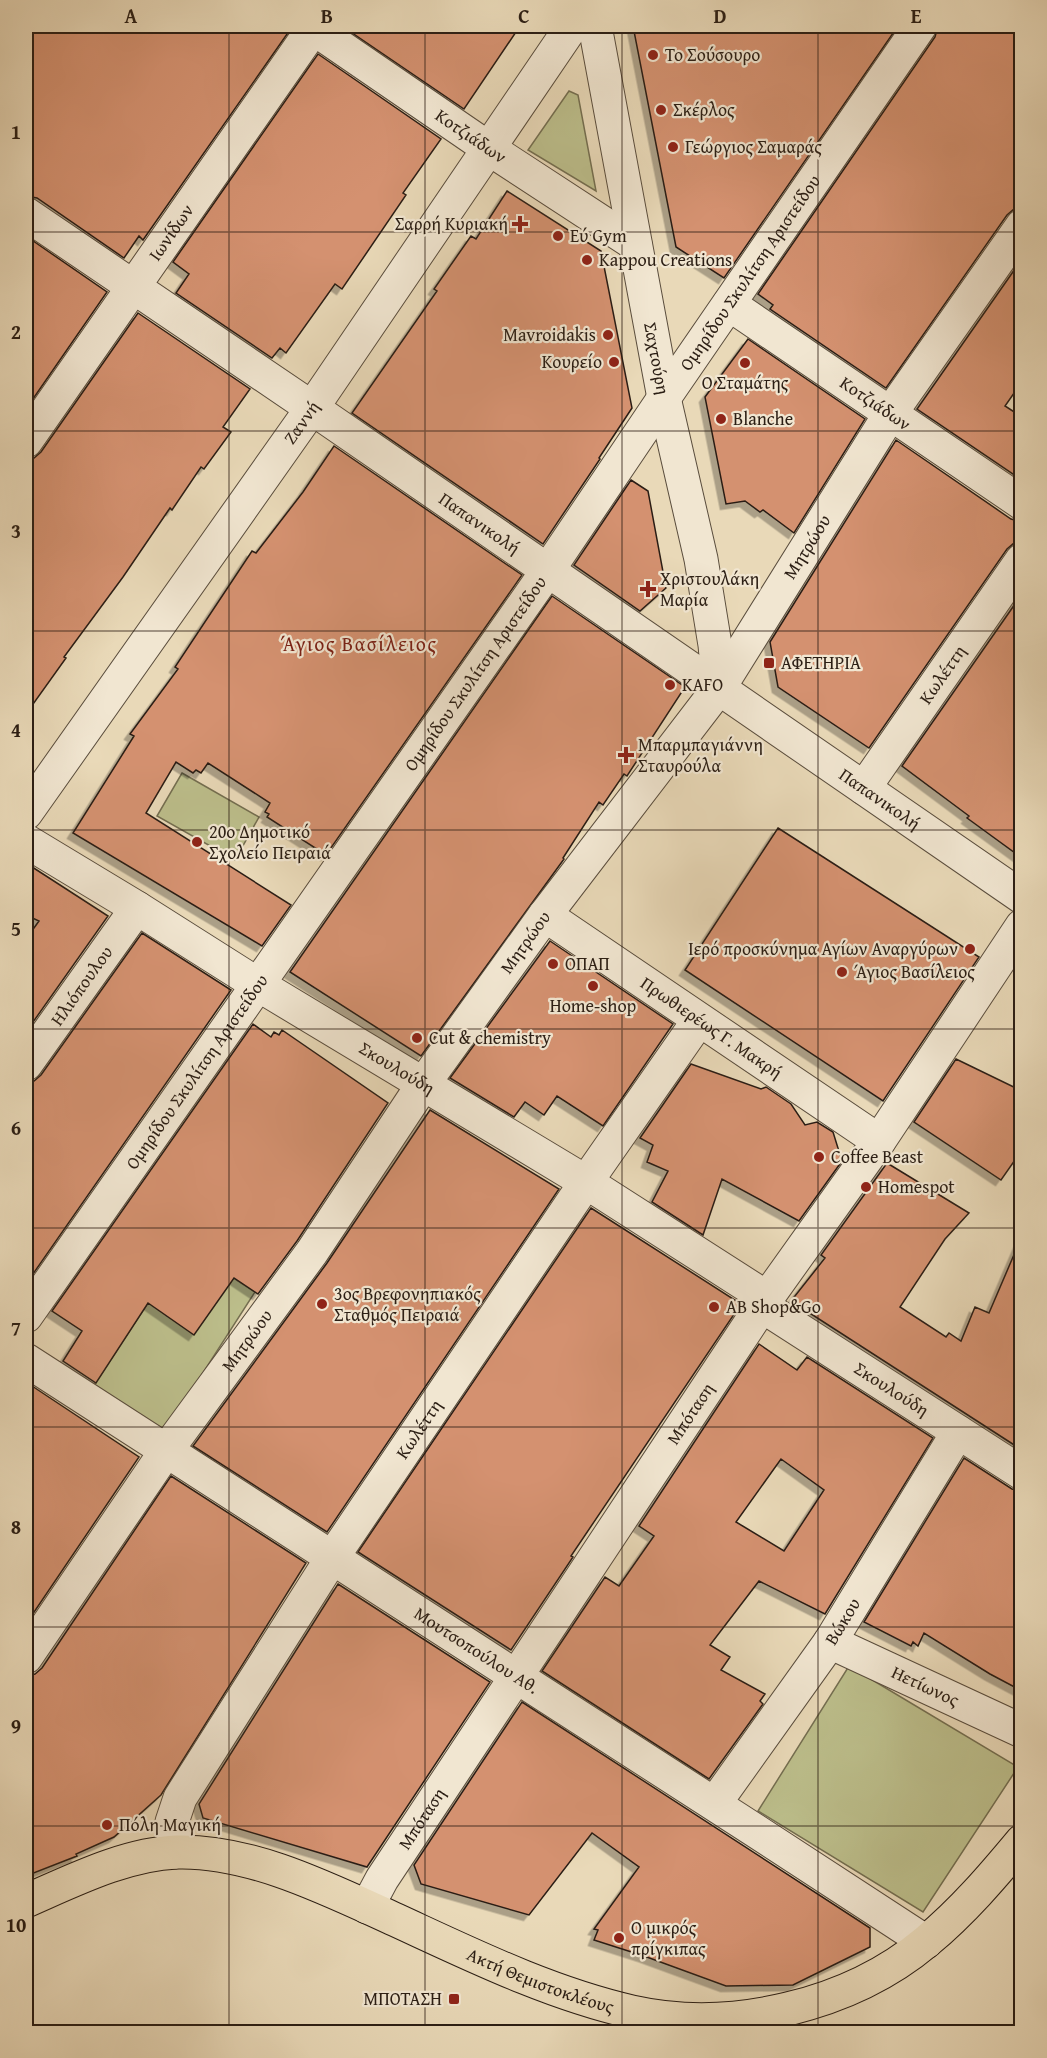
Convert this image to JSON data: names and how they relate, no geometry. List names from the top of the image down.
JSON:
{
  "streets": {
    "main road": ["Ακτή Θεμιστοκλέους"],
    "street": [
      "Κοτζιάδων",
      "Ιωνίδων",
      "Ομηρίδου Σκυλίτση Αριστείδου",
      "Σαχτούρη",
      "Ζαννή",
      "Παπανικολή",
      "Μητρώου",
      "Κωλέττη",
      "Ηλιόπουλου",
      "Πρωθιερέως Γ. Μακρή",
      "Σκουλούδη",
      "Μπόταση",
      "Βώκου",
      "Μουτσοπούλου Αθ.",
      "Ηετίωνος"
    ]
  },
  "crossings": [
    ["Κοτζιάδων", "Ιωνίδων"],
    ["Κοτζιάδων", "Ομηρίδου Σκυλίτση Αριστείδου"],
    ["Κοτζιάδων", "Σαχτούρη"],
    ["Κοτζιάδων", "Ζαννή"],
    ["Κοτζιάδων", "Μητρώου"],
    ["Ιωνίδων", "Παπανικολή"],
    ["Ομηρίδου Σκυλίτση Αριστείδου", "Σαχτούρη"],
    ["Ομηρίδου Σκυλίτση Αριστείδου", "Παπανικολή"],
    ["Ομηρίδου Σκυλίτση Αριστείδου", "Σκουλούδη"],
    ["Σαχτούρη", "Παπανικολή"],
    ["Σαχτούρη", "Μητρώου"],
    ["Ζαννή", "Παπανικολή"],
    ["Παπανικολή", "Μητρώου"],
    ["Παπανικολή", "Κωλέττη"],
    ["Μητρώου", "Πρωθιερέως Γ. Μακρή"],
    ["Μητρώου", "Σκουλούδη"],
    ["Μητρώου", "Μουτσοπούλου Αθ."],
    ["Κωλέττη", "Πρωθιερέως Γ. Μακρή"],
    ["Κωλέττη", "Σκουλούδη"],
    ["Κωλέττη", "Μουτσοπούλου Αθ."],
    ["Κωλέττη", "Ακτή Θεμιστοκλέους"],
    ["Ηλιόπουλου", "Σκουλούδη"],
    ["Πρωθιερέως Γ. Μακρή", "Μπόταση"],
    ["Σκουλούδη", "Μπόταση"],
    ["Σκουλούδη", "Βώκου"],
    ["Μπόταση", "Μουτσοπούλου Αθ."],
    ["Μπόταση", "Ακτή Θεμιστοκλέους"],
    ["Βώκου", "Μουτσοπούλου Αθ."],
    ["Βώκου", "Ηετίωνος"],
    ["Μουτσοπούλου Αθ.", "Ακτή Θεμιστοκλέους"]
  ],
  "districts": ["Άγιος Βασίλειος"],
  "places": {
    "other": [
      "Το Σούσουρο",
      "Σκέρλος",
      "Γεώργιος Σαμαράς",
      "Εύ Gym",
      "Kappou Creations",
      "Mavroidakis",
      "Κουρείο",
      "Ο Σταμάτης",
      "Blanche",
      "KAFO",
      "20ο Δημοτικό Σχολείο Πειραιά",
      "Ιερό προσκύνημα Αγίων Αναργύρων",
      "ΟΠΑΠ",
      "Άγιος Βασίλειος",
      "Home-shop",
      "Cut & chemistry",
      "Coffee Beast",
      "Homespot",
      "3ος Βρεφονηπιακός Σταθμός Πειραιά",
      "AB Shop&Go",
      "Πόλη Μαγική",
      "Ο μικρός πρίγκιπας"
    ],
    "health": ["Σαρρή Κυριακή", "Χριστουλάκη Μαρία", "Μπαρμπαγιάννη Σταυρούλα"],
    "transit": ["ΑΦΕΤΗΡΙΑ", "ΜΠΟΤΑΣΗ"]
  },
  "grid": {
    "columns": [
      "A",
      "B",
      "C",
      "D",
      "E"
    ],
    "rows": [
      "1",
      "2",
      "3",
      "4",
      "5",
      "6",
      "7",
      "8",
      "9",
      "10"
    ]
  }
}
